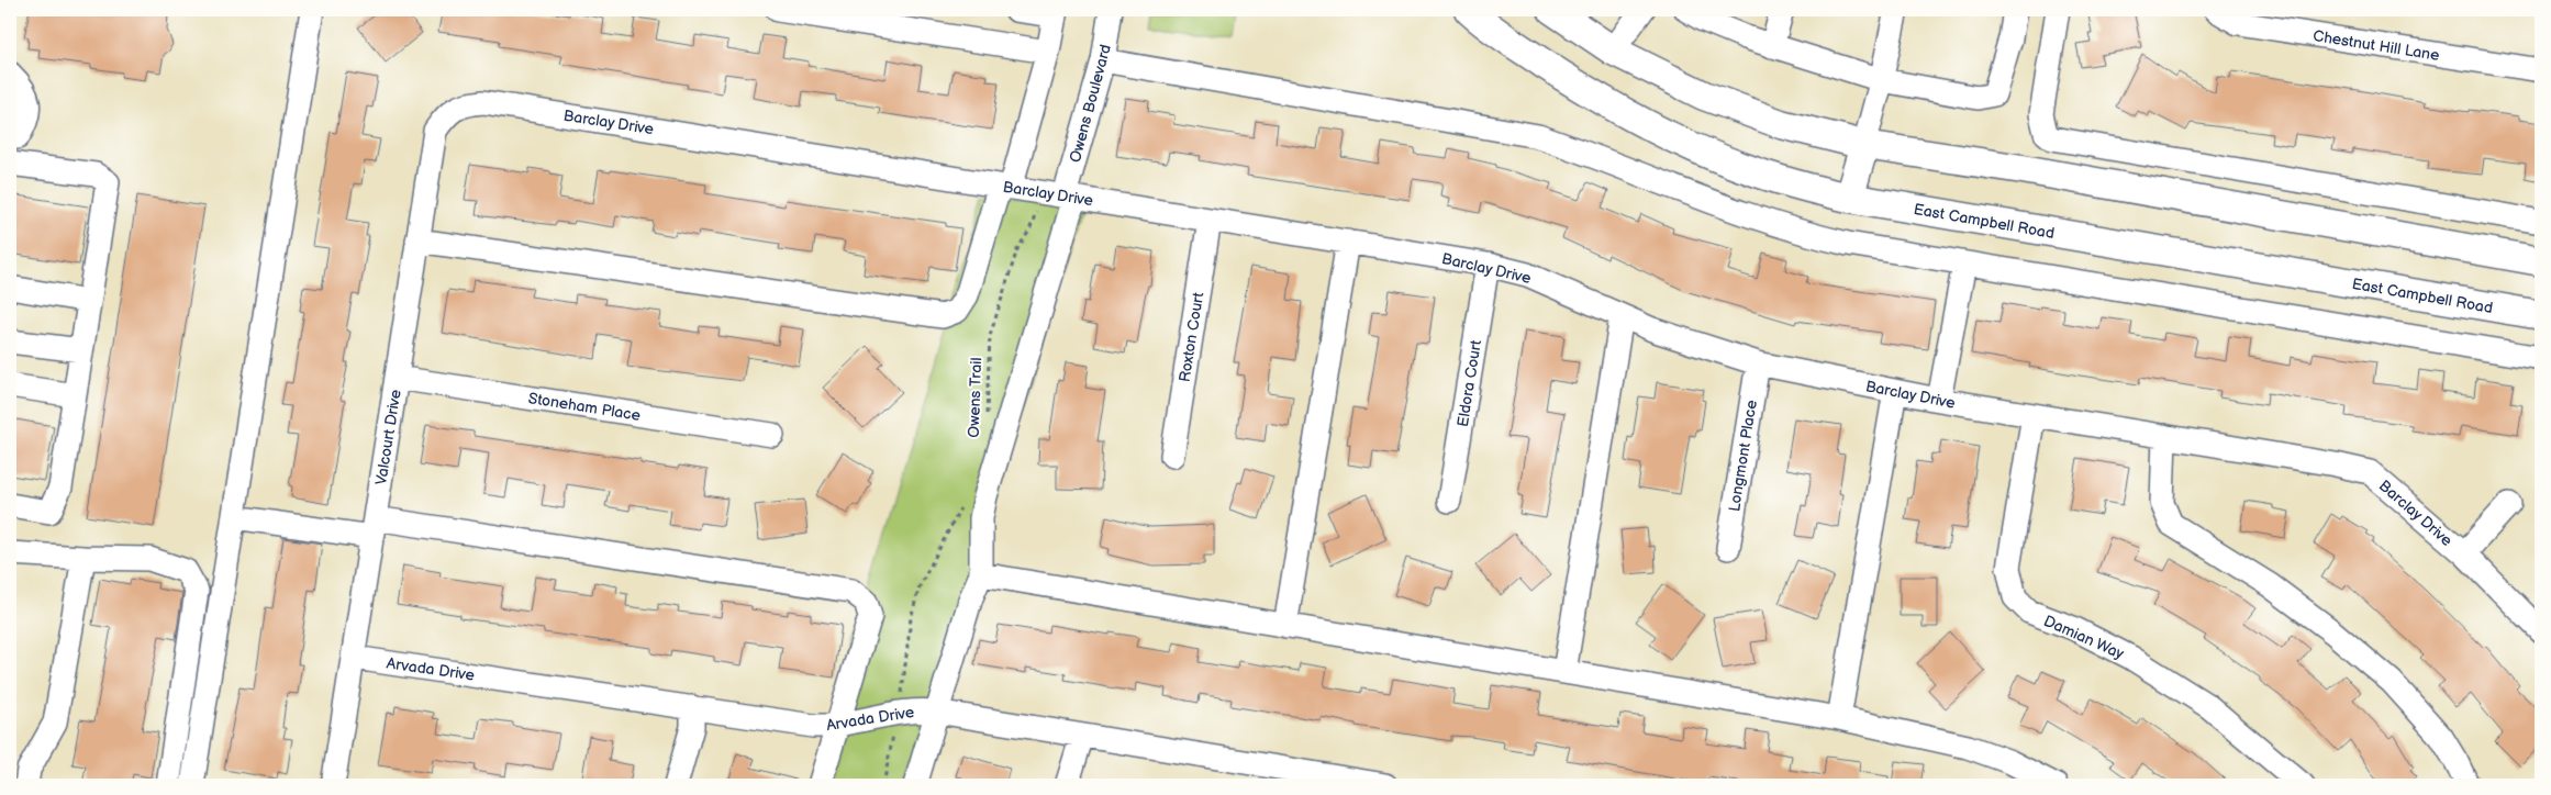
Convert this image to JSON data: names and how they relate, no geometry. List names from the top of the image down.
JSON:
{
  "streets": {
    "main road": ["East Campbell Road"],
    "street": [
      "Chestnut Hill Lane",
      "Owens Boulevard",
      "Barclay Drive",
      "Roxton Court",
      "Eldora Court",
      "Stoneham Place",
      "Valcourt Drive",
      "Longmont Place",
      "Damian Way",
      "Arvada Drive"
    ],
    "path": ["Owens Trail"]
  },
  "crossings": [
    ["Owens Boulevard", "Barclay Drive"],
    ["Barclay Drive", "Roxton Court"],
    ["Barclay Drive", "Eldora Court"],
    ["Barclay Drive", "Owens Trail"],
    ["Barclay Drive", "Valcourt Drive"],
    ["Barclay Drive", "Longmont Place"],
    ["Barclay Drive", "Damian Way"],
    ["Stoneham Place", "Valcourt Drive"],
    ["Valcourt Drive", "Arvada Drive"]
  ]
}
